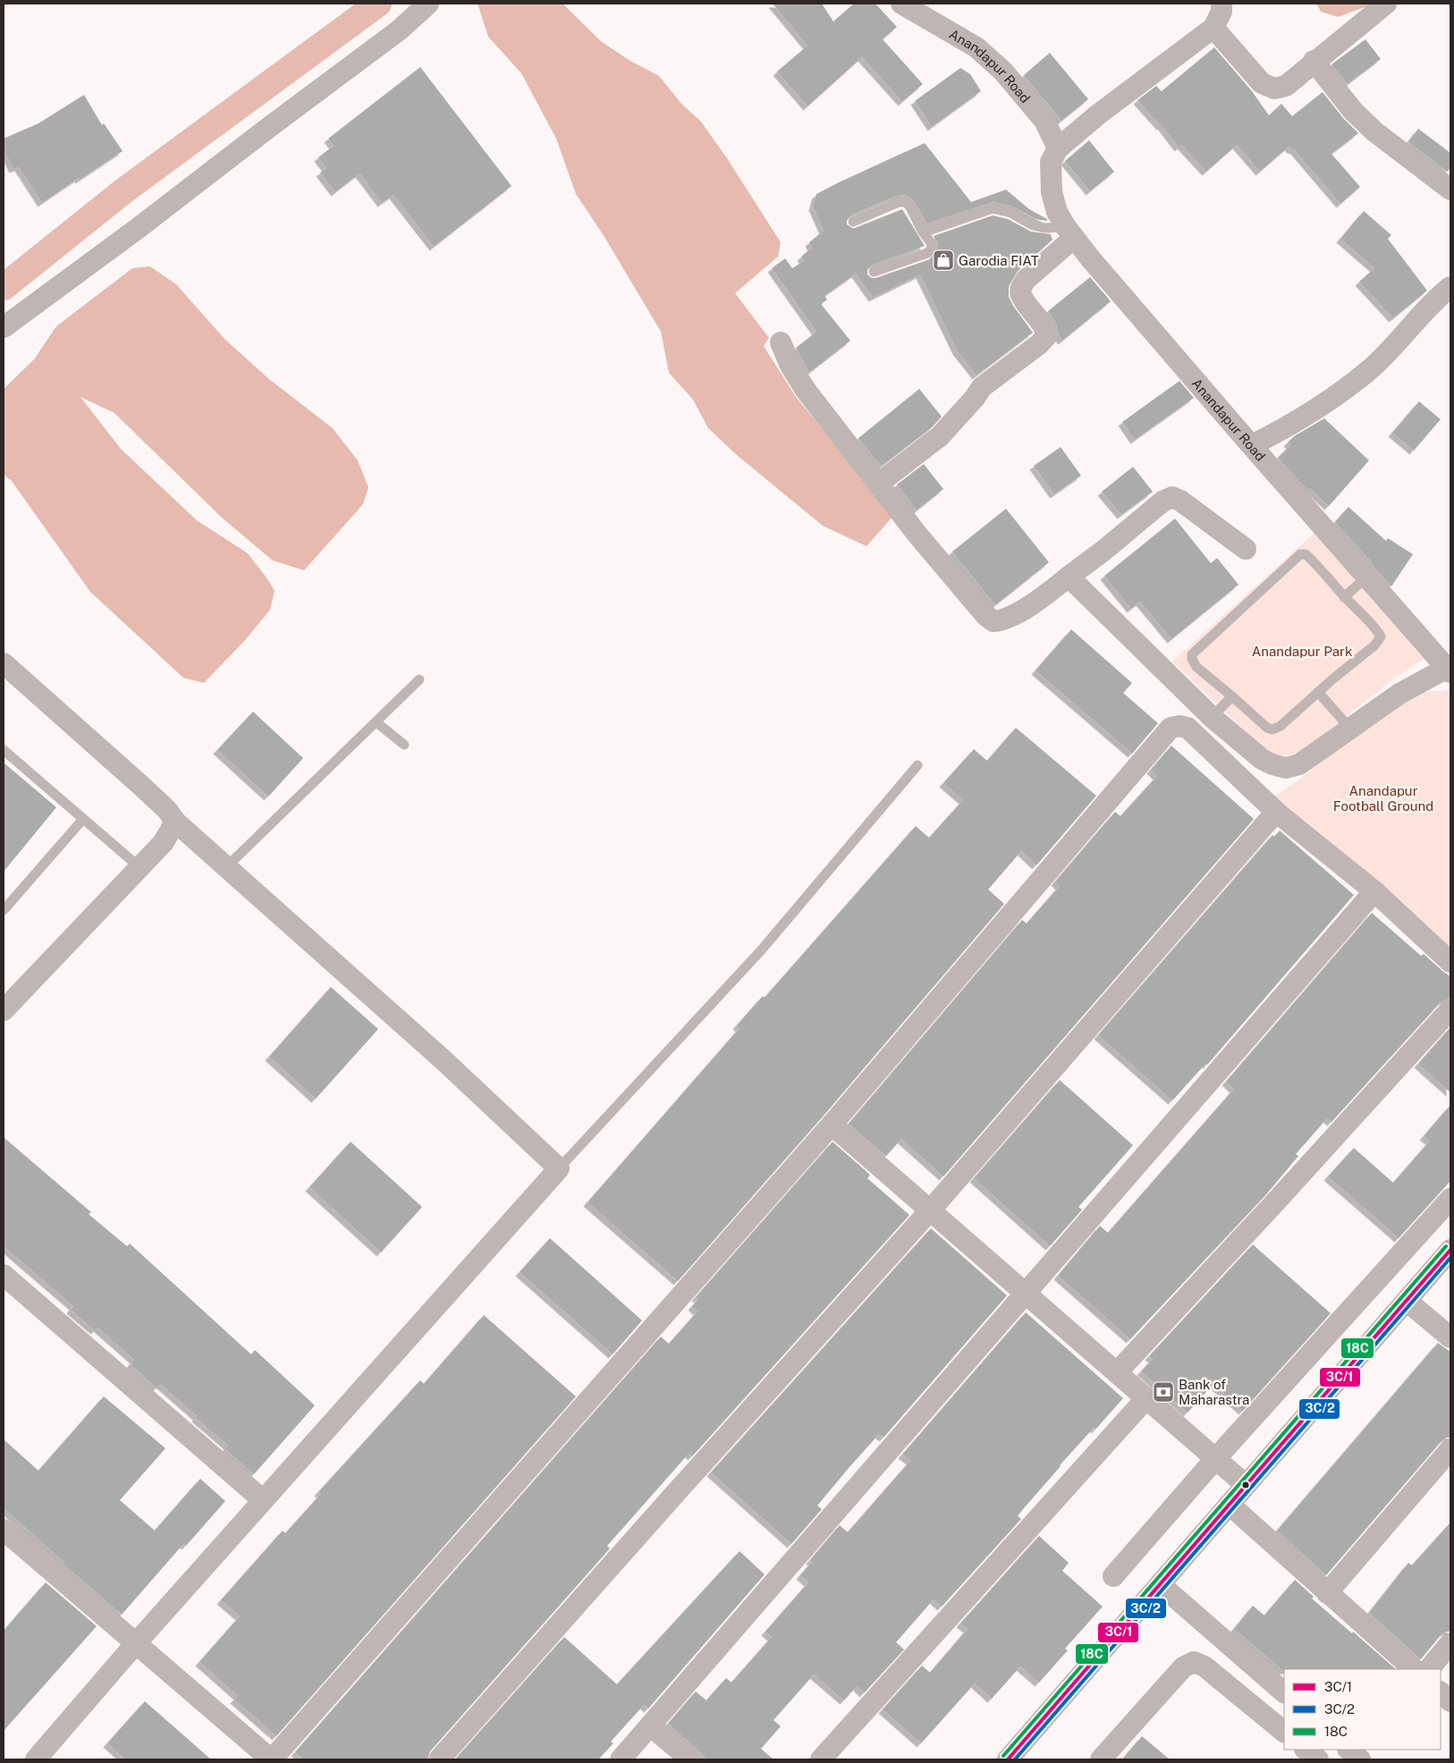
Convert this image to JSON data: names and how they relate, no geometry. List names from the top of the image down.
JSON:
{
  "streets": {
    "street": ["Anandapur Road"]
  },
  "parks": ["Anandapur Park", "Anandapur Football Ground"],
  "places": {
    "shop": ["Garodia FIAT"],
    "bank": ["Bank of Maharastra"]
  },
  "lines": ["transit line 18C", "transit line 3C/1", "transit line 3C/2"],
  "legend": ["3C/1", "3C/2", "18C"]
}
